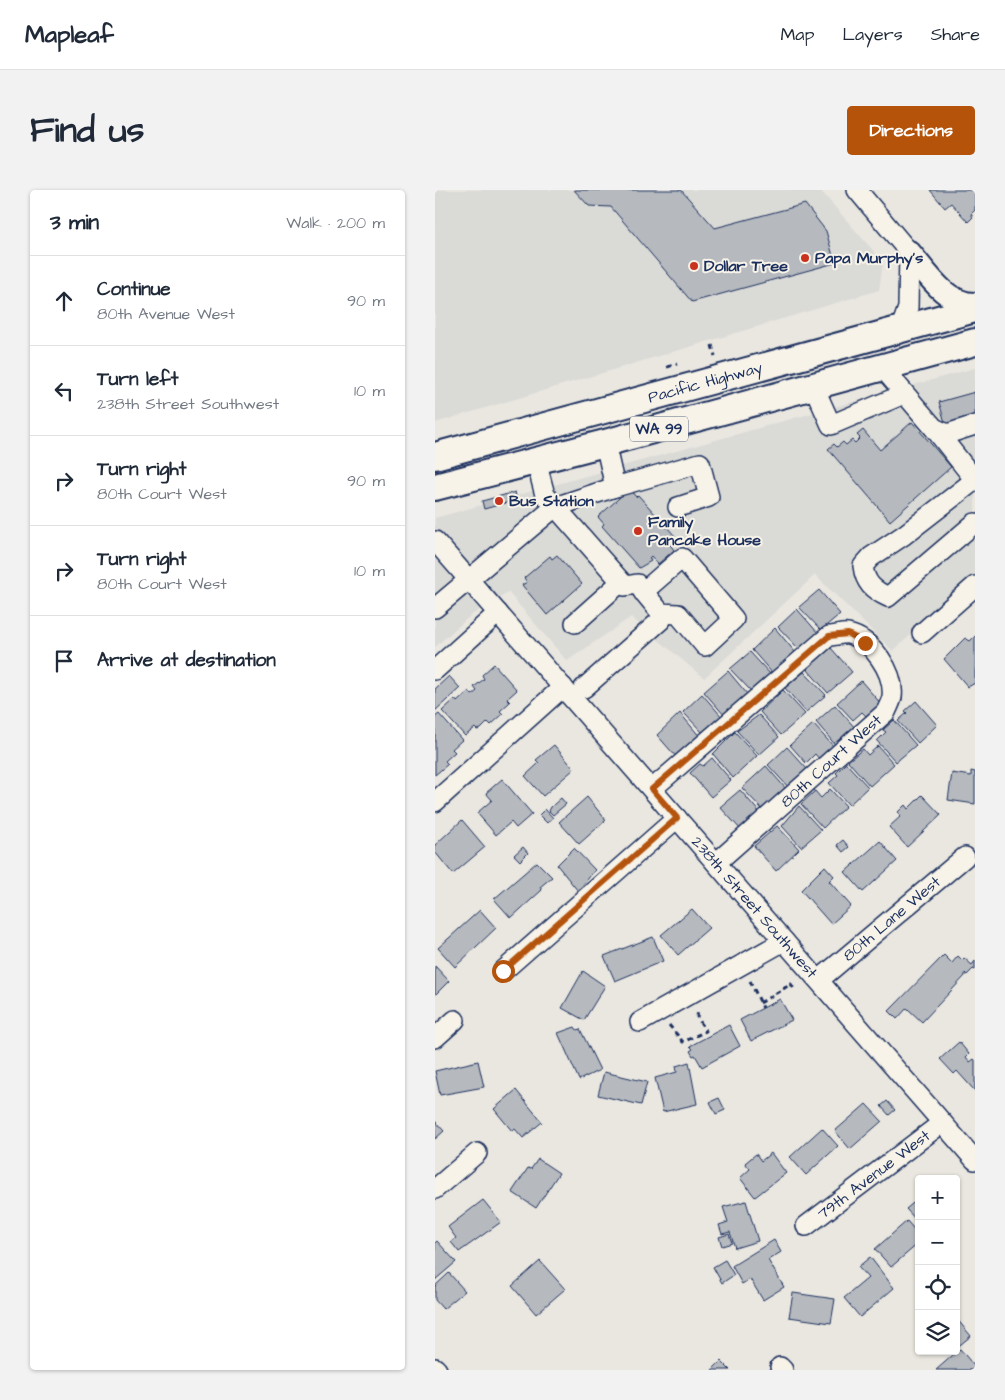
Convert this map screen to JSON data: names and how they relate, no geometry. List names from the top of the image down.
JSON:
{
  "streets": {
    "highway": ["Pacific Highway", "WA 99"],
    "street": [
      "80th Court West",
      "238th Street Southwest",
      "80th Lane West",
      "79th Avenue West"
    ]
  },
  "crossings": [
    ["80th Court West", "238th Street Southwest"],
    ["238th Street Southwest", "80th Lane West"],
    ["238th Street Southwest", "79th Avenue West"]
  ],
  "places": [
    "Papa Murphy's",
    "Dollar Tree",
    "Bus Station",
    "Family Pancake House"
  ],
  "page": {
    "header": "Mapleaf",
    "nav": ["Map", "Layers", "Share"],
    "title": "Find us",
    "buttons": "Directions",
    "heading": ["3 min", "Walk · 200 m"],
    "list": [
      ["Continue", "80th Avenue West", "90 m"],
      ["Turn left", "238th Street Southwest", "10 m"],
      ["Turn right", "80th Court West", "90 m"],
      ["Turn right", "80th Court West", "10 m"],
      "Arrive at destination"
    ],
    "map_buttons": ["+", "−"]
  }
}
